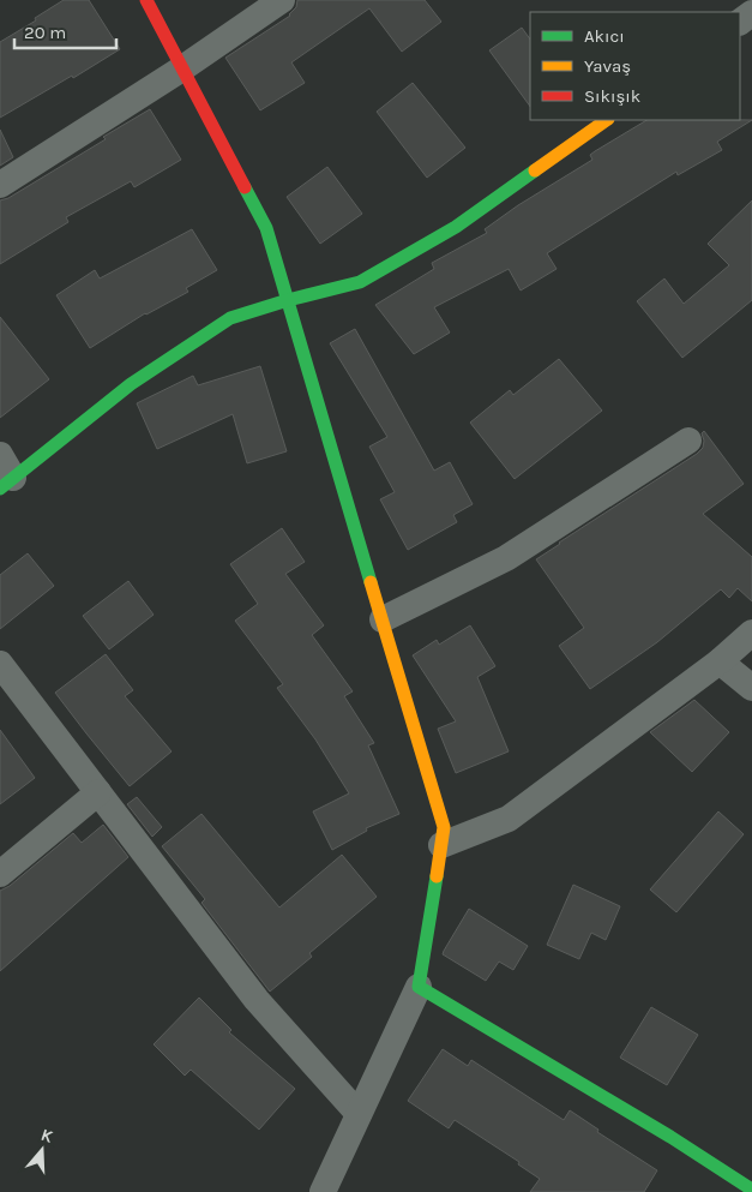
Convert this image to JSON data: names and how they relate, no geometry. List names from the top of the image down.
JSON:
{
  "legend": ["Akıcı", "Yavaş", "Sıkışık"],
  "scale_bar": "20 m",
  "north": "top"
}
